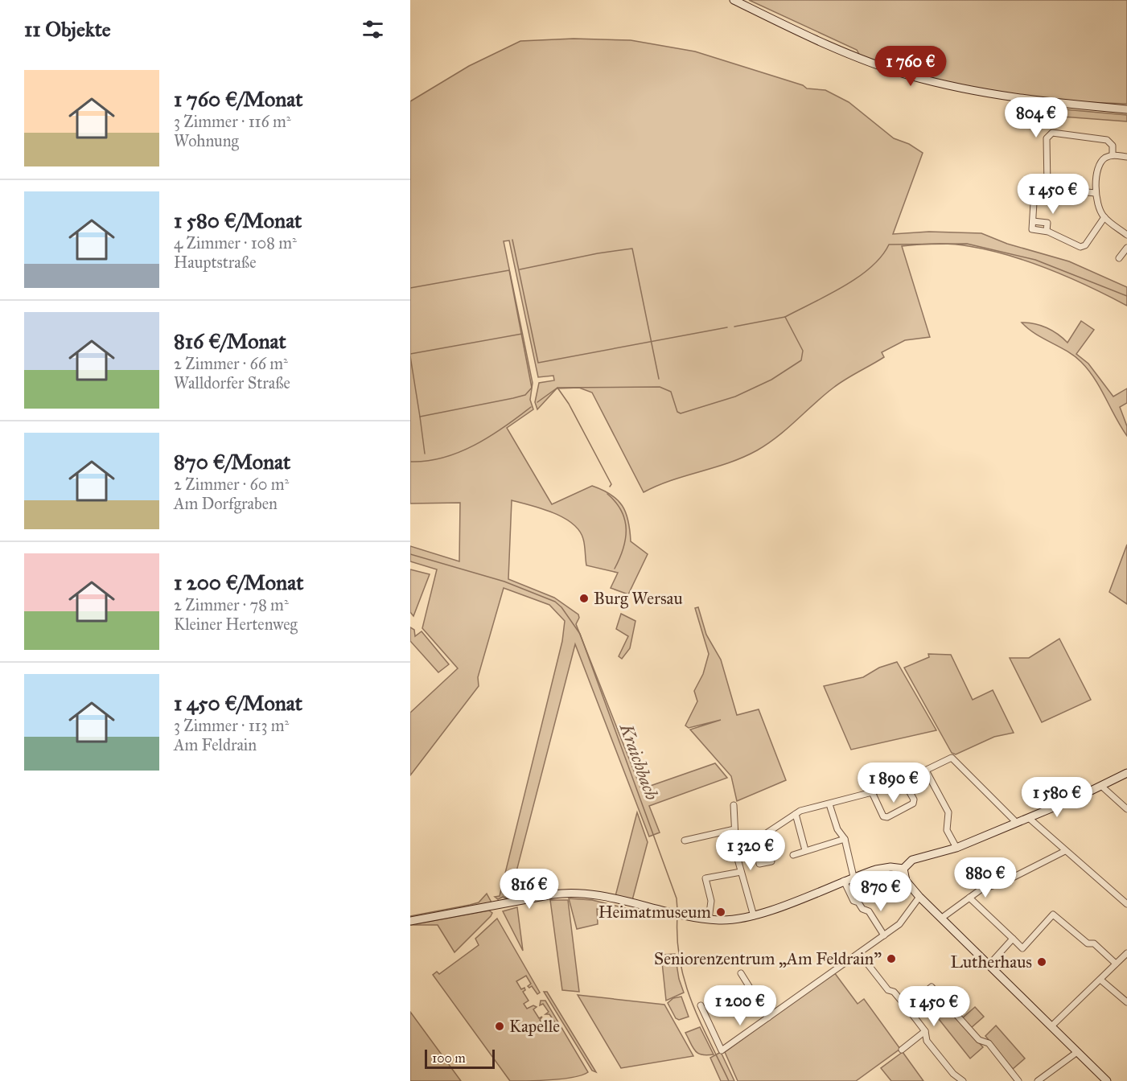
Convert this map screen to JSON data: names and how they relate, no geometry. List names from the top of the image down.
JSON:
{
  "water": ["Kraichbach"],
  "places": [
    "Burg Wersau",
    "Heimatmuseum",
    "Seniorenzentrum „Am Feldrain\"",
    "Lutherhaus",
    "Kapelle"
  ],
  "scale_bar": "100 m",
  "page": {
    "heading": "11 Objekte",
    "price": [
      "1 760 €",
      "804 €",
      "1 450 €",
      "1 890 €",
      "1 580 €",
      "1 320 €",
      "880 €",
      "816 €",
      "870 €",
      "1 200 €",
      "1 450 €"
    ],
    "list": [
      {
        "name": "1 760 €/Monat",
        "note": "3 Zimmer · 116 m² · Wohnung"
      },
      {
        "name": "1 580 €/Monat",
        "note": "4 Zimmer · 108 m² · Hauptstraße"
      },
      {
        "name": "816 €/Monat",
        "note": "2 Zimmer · 66 m² · Walldorfer Straße"
      },
      {
        "name": "870 €/Monat",
        "note": "2 Zimmer · 60 m² · Am Dorfgraben"
      },
      {
        "name": "1 200 €/Monat",
        "note": "2 Zimmer · 78 m² · Kleiner Hertenweg"
      },
      {
        "name": "1 450 €/Monat",
        "note": "3 Zimmer · 113 m² · Am Feldrain"
      }
    ],
    "scale": "100 m"
  }
}
